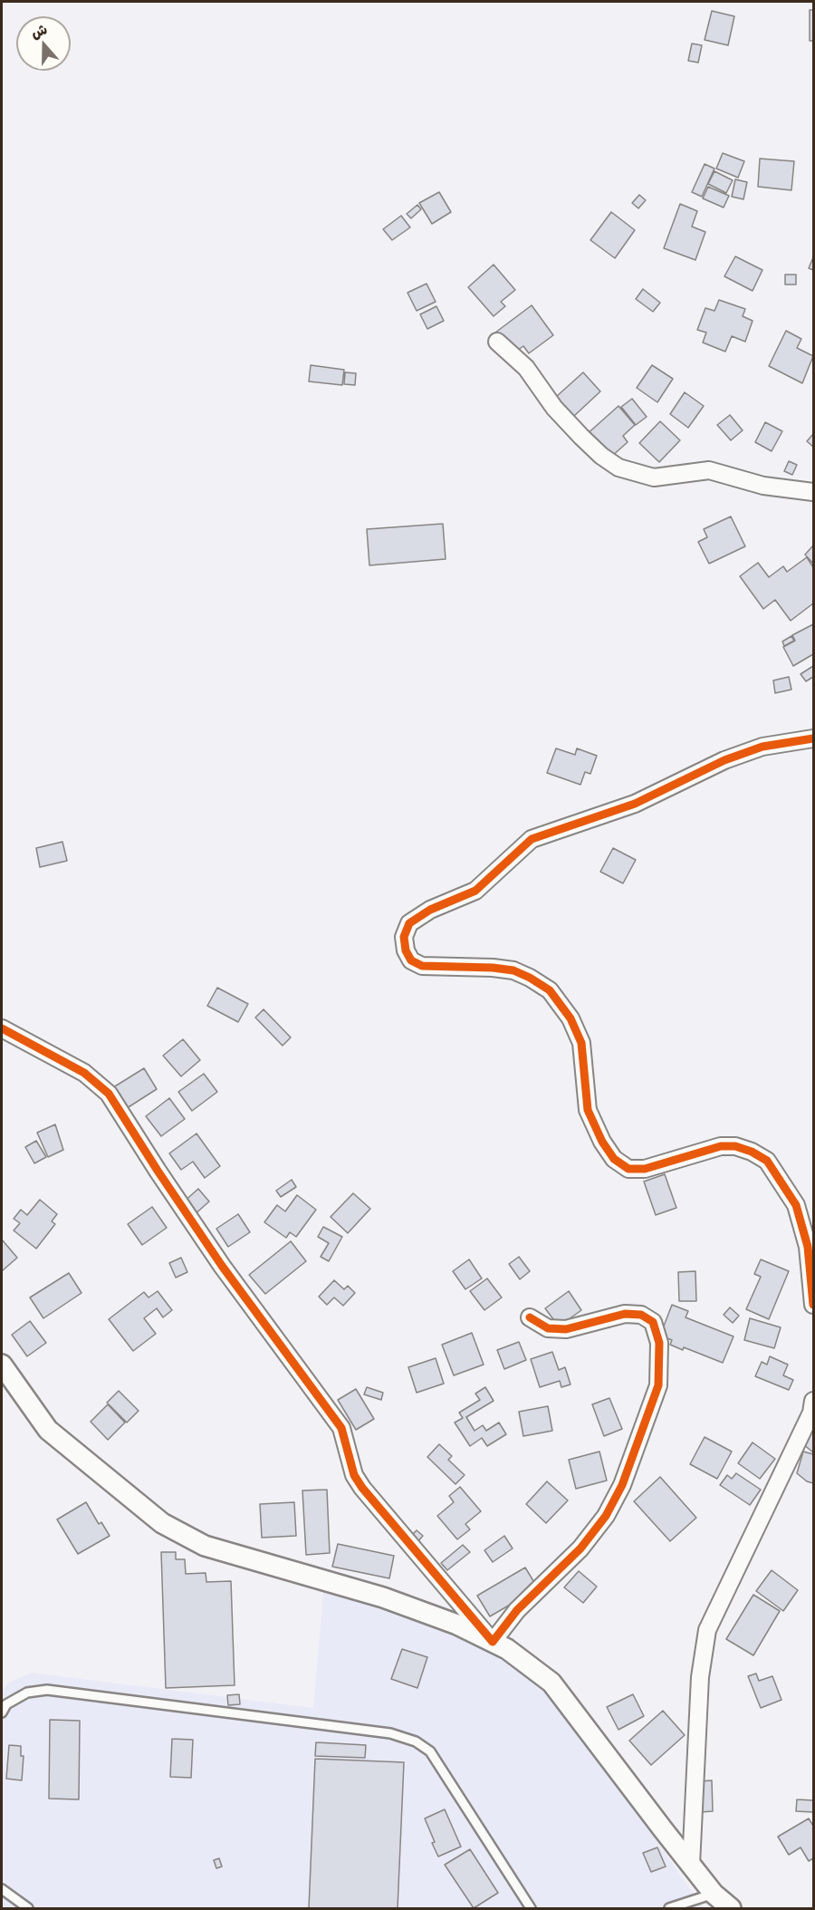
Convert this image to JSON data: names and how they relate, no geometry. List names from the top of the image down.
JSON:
{
  "north": "top"
}
